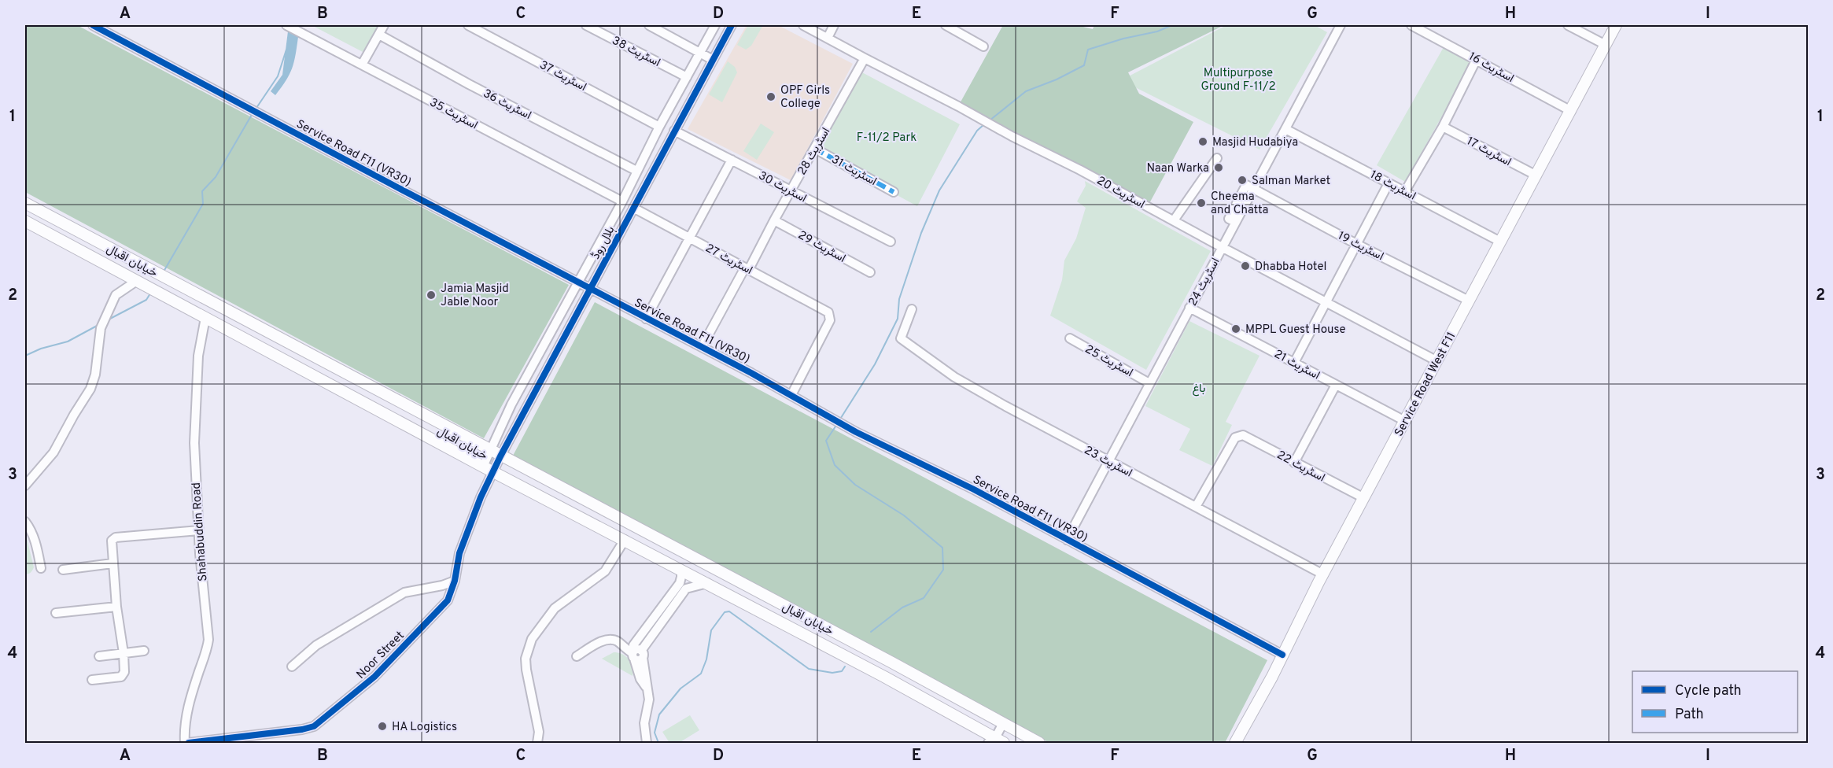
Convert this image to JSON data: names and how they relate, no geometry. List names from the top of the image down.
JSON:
{
  "streets": {
    "main road": ["خیابان اقبال", "Service Road West F11"],
    "street": [
      "اسٹریٹ 38",
      "اسٹریٹ 16",
      "اسٹریٹ 37",
      "اسٹریٹ 36",
      "اسٹریٹ 35",
      "اسٹریٹ 28",
      "اسٹریٹ 17",
      "Service Road F11 (VR30)",
      "اسٹریٹ 31",
      "اسٹریٹ 18",
      "اسٹریٹ 30",
      "اسٹریٹ 20",
      "ہلال روڈ",
      "اسٹریٹ 19",
      "اسٹریٹ 29",
      "اسٹریٹ 27",
      "اسٹریٹ 24",
      "اسٹریٹ 25",
      "اسٹریٹ 21",
      "اسٹریٹ 23",
      "اسٹریٹ 22",
      "Shahabuddin Road",
      "Noor Street"
    ]
  },
  "crossings": [
    ["اسٹریٹ 38", "ہلال روڈ"],
    ["اسٹریٹ 16", "Service Road West F11"],
    ["اسٹریٹ 37", "ہلال روڈ"],
    ["اسٹریٹ 36", "ہلال روڈ"],
    ["اسٹریٹ 35", "ہلال روڈ"],
    ["اسٹریٹ 28", "Service Road F11 (VR30)"],
    ["اسٹریٹ 28", "اسٹریٹ 31"],
    ["اسٹریٹ 28", "اسٹریٹ 30"],
    ["اسٹریٹ 28", "اسٹریٹ 20"],
    ["اسٹریٹ 28", "اسٹریٹ 29"],
    ["اسٹریٹ 28", "اسٹریٹ 27"],
    ["اسٹریٹ 17", "Service Road West F11"],
    ["Service Road F11 (VR30)", "ہلال روڈ"],
    ["Service Road F11 (VR30)", "اسٹریٹ 27"],
    ["Service Road F11 (VR30)", "اسٹریٹ 24"],
    ["Service Road F11 (VR30)", "Service Road West F11"],
    ["اسٹریٹ 18", "اسٹریٹ 24"],
    ["اسٹریٹ 18", "Service Road West F11"],
    ["اسٹریٹ 30", "ہلال روڈ"],
    ["اسٹریٹ 20", "اسٹریٹ 24"],
    ["اسٹریٹ 20", "Service Road West F11"],
    ["ہلال روڈ", "اسٹریٹ 27"],
    ["ہلال روڈ", "خیابان اقبال"],
    ["ہلال روڈ", "Noor Street"],
    ["اسٹریٹ 19", "اسٹریٹ 24"],
    ["اسٹریٹ 19", "Service Road West F11"],
    ["خیابان اقبال", "Shahabuddin Road"],
    ["خیابان اقبال", "Noor Street"],
    ["اسٹریٹ 24", "اسٹریٹ 25"],
    ["اسٹریٹ 24", "اسٹریٹ 21"],
    ["اسٹریٹ 24", "اسٹریٹ 23"],
    ["اسٹریٹ 21", "Service Road West F11"],
    ["Service Road West F11", "اسٹریٹ 23"],
    ["Service Road West F11", "اسٹریٹ 22"],
    ["اسٹریٹ 23", "اسٹریٹ 22"]
  ],
  "parks": ["Multipurpose Ground F-11/2", "F-11/2 Park", "باغ"],
  "places": [
    "OPF Girls College",
    "Masjid Hudabiya",
    "Naan Warka",
    "Salman Market",
    "Cheema and Chatta",
    "Dhabba Hotel",
    "Jamia Masjid Jable Noor",
    "MPPL Guest House",
    "HA Logistics"
  ],
  "legend": ["Cycle path", "Path"],
  "grid": {
    "columns": [
      "A",
      "B",
      "C",
      "D",
      "E",
      "F",
      "G",
      "H",
      "I"
    ],
    "rows": [
      "1",
      "2",
      "3",
      "4"
    ]
  }
}
